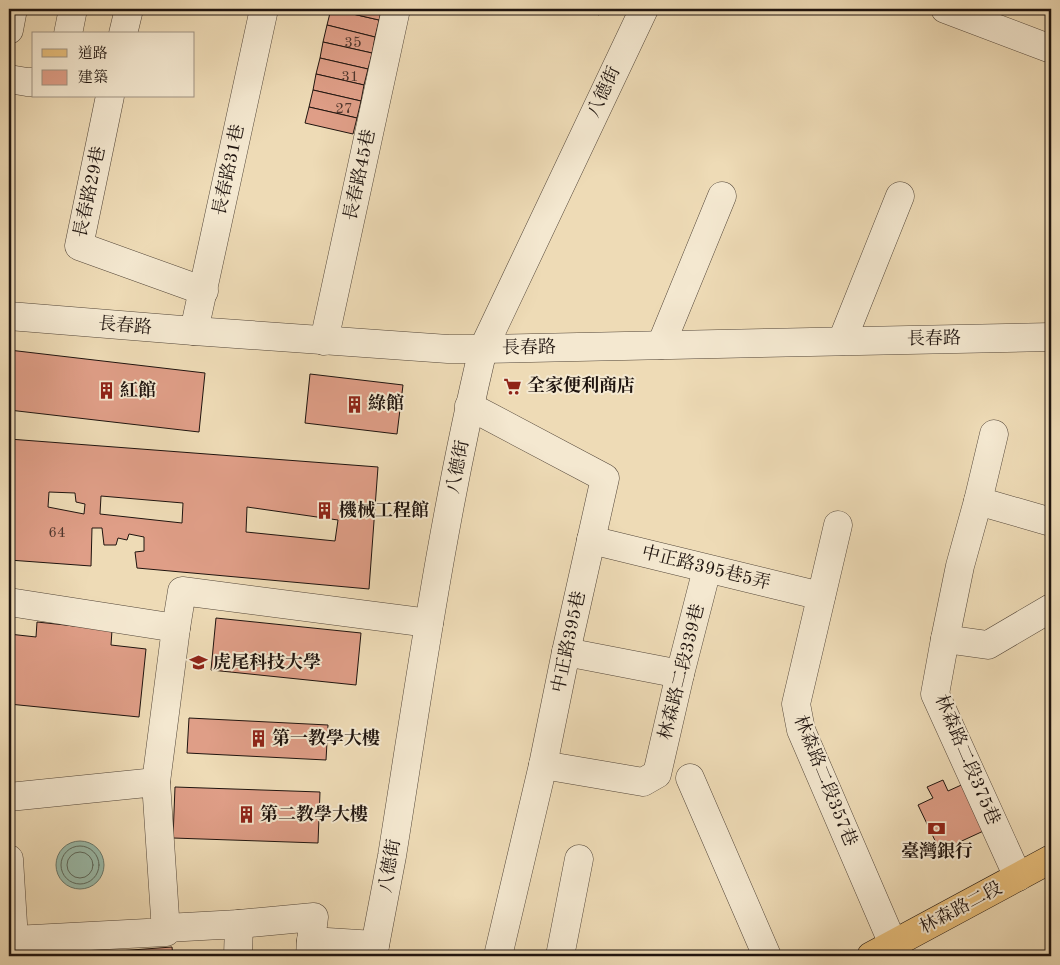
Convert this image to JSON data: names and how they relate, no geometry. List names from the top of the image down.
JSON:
{
  "streets": {
    "main road": ["林森路二段"],
    "street": [
      "八德街",
      "長春路31巷",
      "長春路45巷",
      "長春路29巷",
      "長春路",
      "中正路395巷5弄",
      "中正路395巷",
      "林森路二段339巷",
      "林森路二段375巷",
      "林森路二段357巷"
    ]
  },
  "crossings": [
    ["八德街", "長春路"],
    ["八德街", "中正路395巷"],
    ["長春路31巷", "長春路29巷"],
    ["長春路31巷", "長春路"],
    ["長春路45巷", "長春路"],
    ["中正路395巷5弄", "中正路395巷"],
    ["中正路395巷5弄", "林森路二段339巷"],
    ["中正路395巷5弄", "林森路二段357巷"],
    ["中正路395巷", "林森路二段339巷"],
    ["林森路二段375巷", "林森路二段"],
    ["林森路二段357巷", "林森路二段"]
  ],
  "places": {
    "supermarket": ["全家便利商店"],
    "building": [
      "紅館",
      "綠館",
      "機械工程館",
      "第一教學大樓",
      "第二教學大樓"
    ],
    "school or university": ["虎尾科技大學"],
    "bank": ["臺灣銀行"]
  },
  "house_numbers": [
    "35",
    "31",
    "27",
    "64"
  ],
  "legend": ["道路", "建築"]
}
